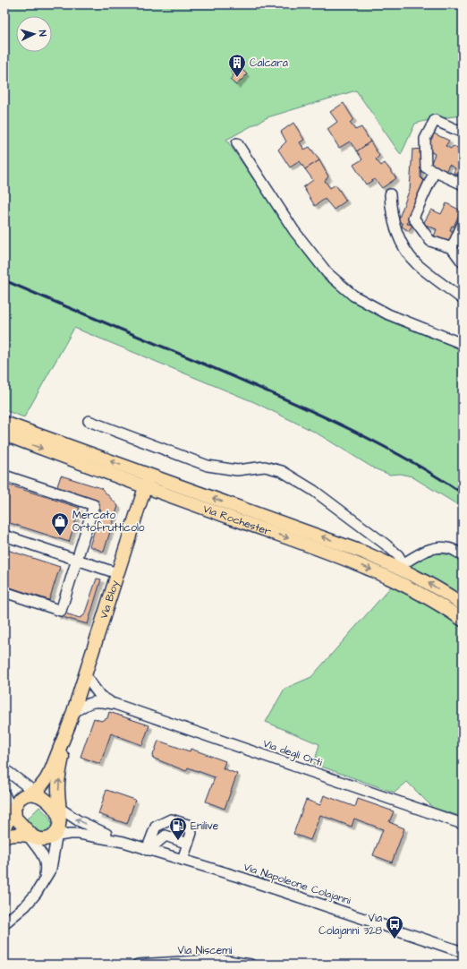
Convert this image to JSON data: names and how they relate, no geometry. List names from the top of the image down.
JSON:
{
  "streets": {
    "main road": ["Via Rochester", "Via Bloy"],
    "street": ["Via degli Orti", "Via Napoleone Colajanni", "Via Niscemi"]
  },
  "crossings": [
    ["Via Rochester", "Via Bloy"],
    ["Via Bloy", "Via degli Orti"]
  ],
  "places": {
    "building": ["Calcara"],
    "shop": ["Mercato Ortofrutticolo"],
    "fuel station": ["Enilive"],
    "bus stop": ["Via Colajanni 328"]
  },
  "north": "right"
}
